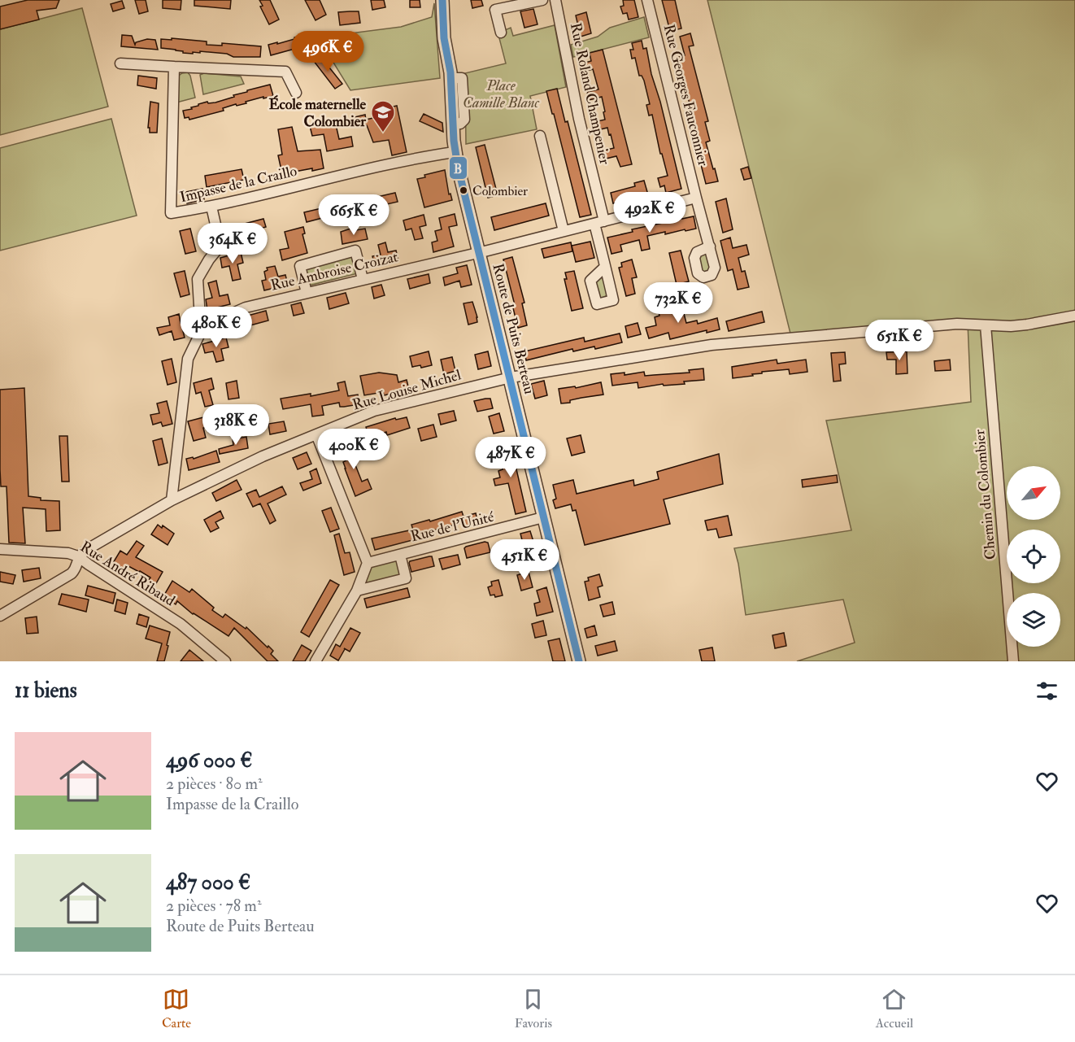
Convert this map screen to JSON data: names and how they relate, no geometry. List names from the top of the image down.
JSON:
{
  "streets": {
    "street": [
      "Rue Roland Champenier",
      "Rue Georges Fauconnier",
      "Impasse de la Craillo",
      "Rue Ambroise Croizat",
      "Route de Puits Berteau",
      "Rue Louise Michel",
      "Chemin du Colombier",
      "Rue de l'Unité",
      "Rue André Ribaud"
    ]
  },
  "crossings": [
    ["Impasse de la Craillo", "Route de Puits Berteau"],
    ["Rue Ambroise Croizat", "Route de Puits Berteau"],
    ["Route de Puits Berteau", "Rue Louise Michel"],
    ["Route de Puits Berteau", "Rue de l'Unité"],
    ["Rue Louise Michel", "Chemin du Colombier"],
    ["Rue Louise Michel", "Rue André Ribaud"]
  ],
  "parks": ["Place Camille Blanc"],
  "places": {
    "school or university": ["École maternelle Colombier"],
    "other": ["Colombier"]
  },
  "lines": ["transit line B"],
  "north": "top right",
  "page": {
    "price": [
      "496K €",
      "492K €",
      "665K €",
      "364K €",
      "732K €",
      "480K €",
      "651K €",
      "318K €",
      "400K €",
      "487K €",
      "451K €"
    ],
    "heading": "11 biens",
    "list": [
      {
        "name": "496 000 €",
        "note": "2 pièces · 80 m² · Impasse de la Craillo"
      },
      {
        "name": "487 000 €",
        "note": "2 pièces · 78 m² · Route de Puits Berteau"
      }
    ],
    "tabs": ["Carte", "Favoris", "Accueil"]
  }
}
